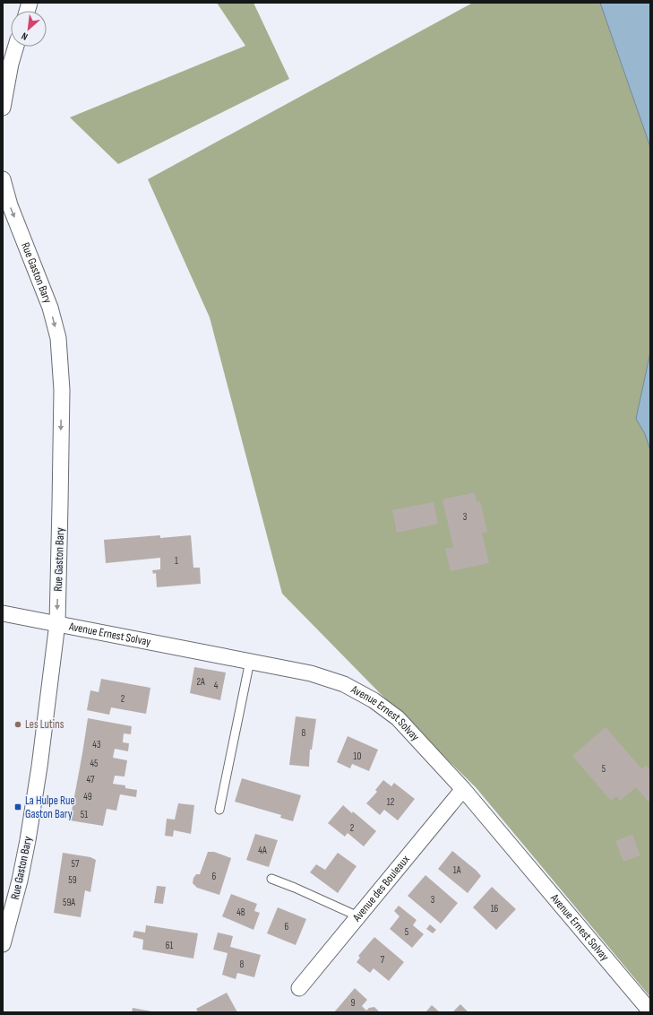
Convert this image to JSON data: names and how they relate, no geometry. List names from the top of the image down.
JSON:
{
  "streets": {
    "street": ["Rue Gaston Bary", "Avenue Ernest Solvay", "Avenue des Bouleaux"]
  },
  "crossings": [
    ["Rue Gaston Bary", "Avenue Ernest Solvay"],
    ["Avenue Ernest Solvay", "Avenue des Bouleaux"]
  ],
  "one_way": ["Rue Gaston Bary"],
  "places": {
    "other": ["Les Lutins"],
    "transit": ["La Hulpe Rue Gaston Bary"]
  },
  "house_numbers": [
    "3",
    "1",
    "2A",
    "4",
    "2",
    "8",
    "43",
    "10",
    "45",
    "5",
    "47",
    "49",
    "12",
    "51",
    "2",
    "4A",
    "57",
    "1A",
    "6",
    "59",
    "3",
    "59A",
    "16",
    "4B",
    "6",
    "5",
    "61",
    "7",
    "8",
    "9"
  ],
  "north": "bottom left"
}
